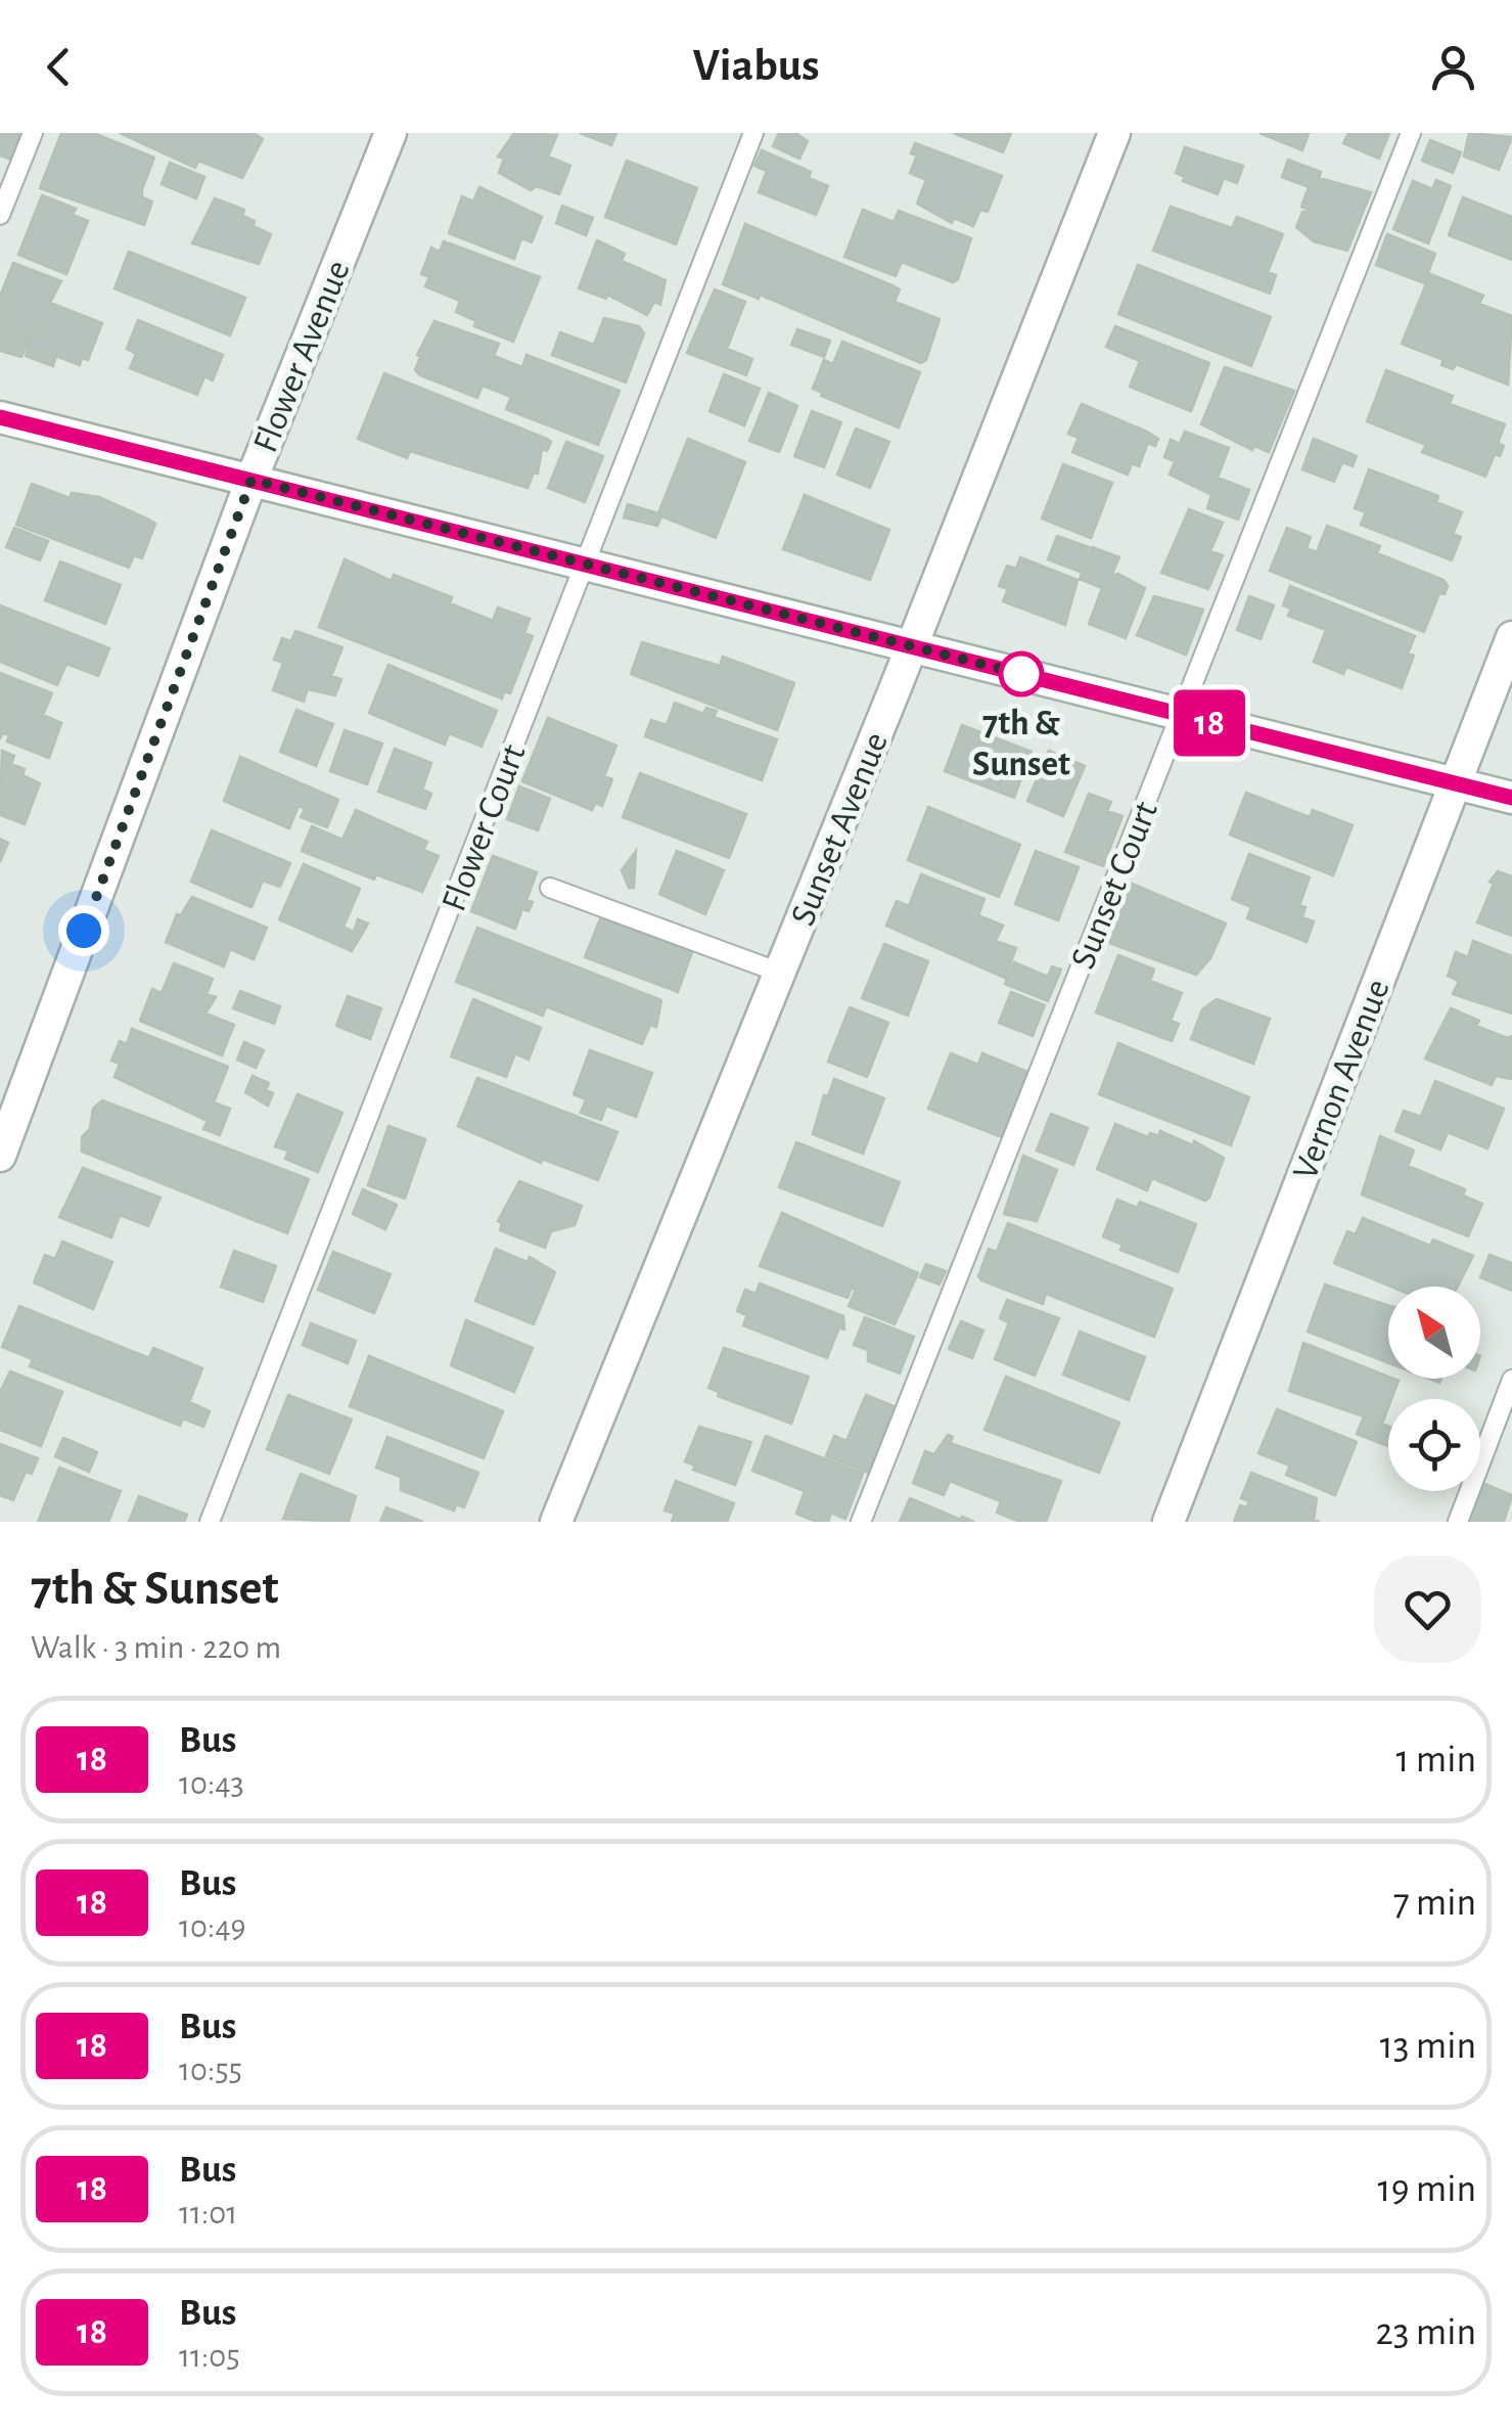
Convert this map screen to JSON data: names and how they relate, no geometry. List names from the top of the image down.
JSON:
{
  "streets": {
    "street": ["Flower Avenue", "Sunset Avenue", "Vernon Avenue"],
    "lane": ["Flower Court", "Sunset Court"]
  },
  "places": ["7th & Sunset"],
  "lines": ["bus line 18"],
  "north": "top left",
  "page": {
    "header": "Viabus",
    "on_map": "18",
    "heading": ["7th & Sunset", "Walk · 3 min · 220 m"],
    "list": [
      {
        "mark": "18",
        "name": "Bus",
        "note": "10:43",
        "value": "1 min"
      },
      {
        "mark": "18",
        "name": "Bus",
        "note": "10:49",
        "value": "7 min"
      },
      {
        "mark": "18",
        "name": "Bus",
        "note": "10:55",
        "value": "13 min"
      },
      {
        "mark": "18",
        "name": "Bus",
        "note": "11:01",
        "value": "19 min"
      },
      {
        "mark": "18",
        "name": "Bus",
        "note": "11:05",
        "value": "23 min"
      }
    ]
  }
}
